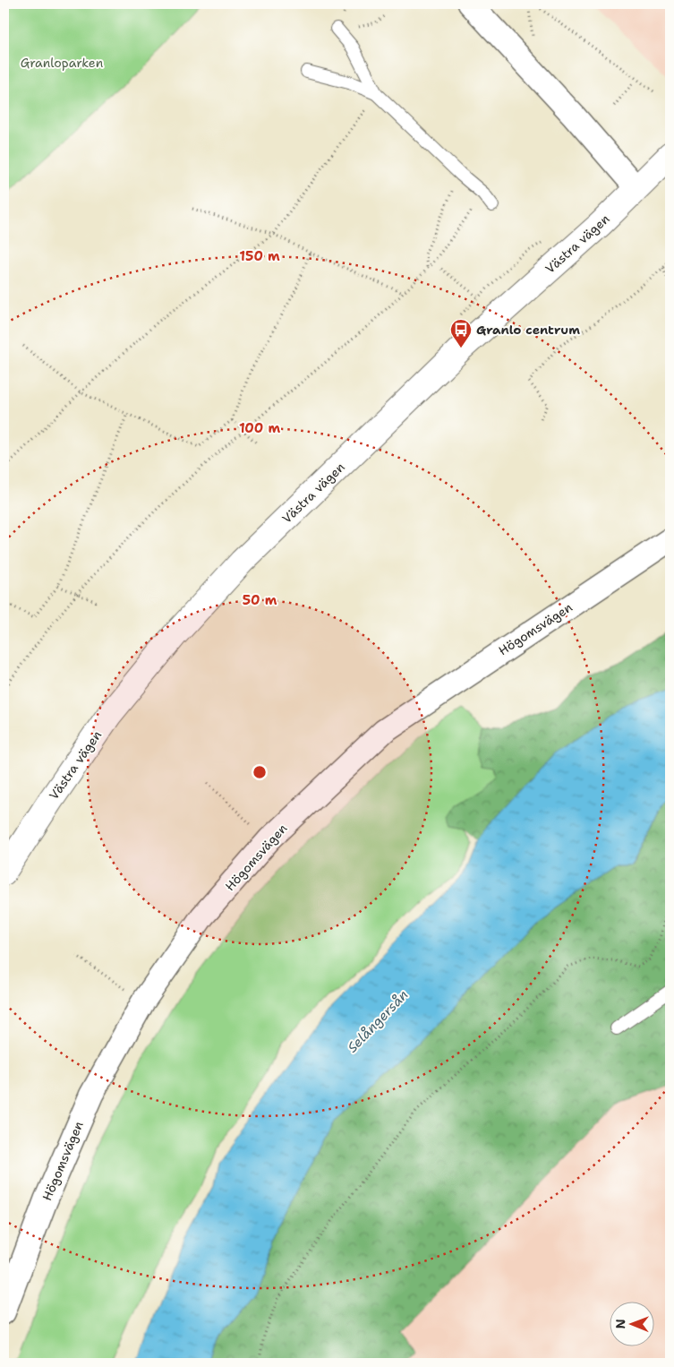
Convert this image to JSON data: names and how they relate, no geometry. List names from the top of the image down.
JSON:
{
  "streets": {
    "street": ["Västra vägen", "Högomsvägen"]
  },
  "water": ["Selångersån"],
  "parks": ["Granloparken"],
  "places": {
    "bus stop": ["Granlo centrum"]
  },
  "north": "left",
  "rings": ["150 m", "100 m", "50 m"]
}
